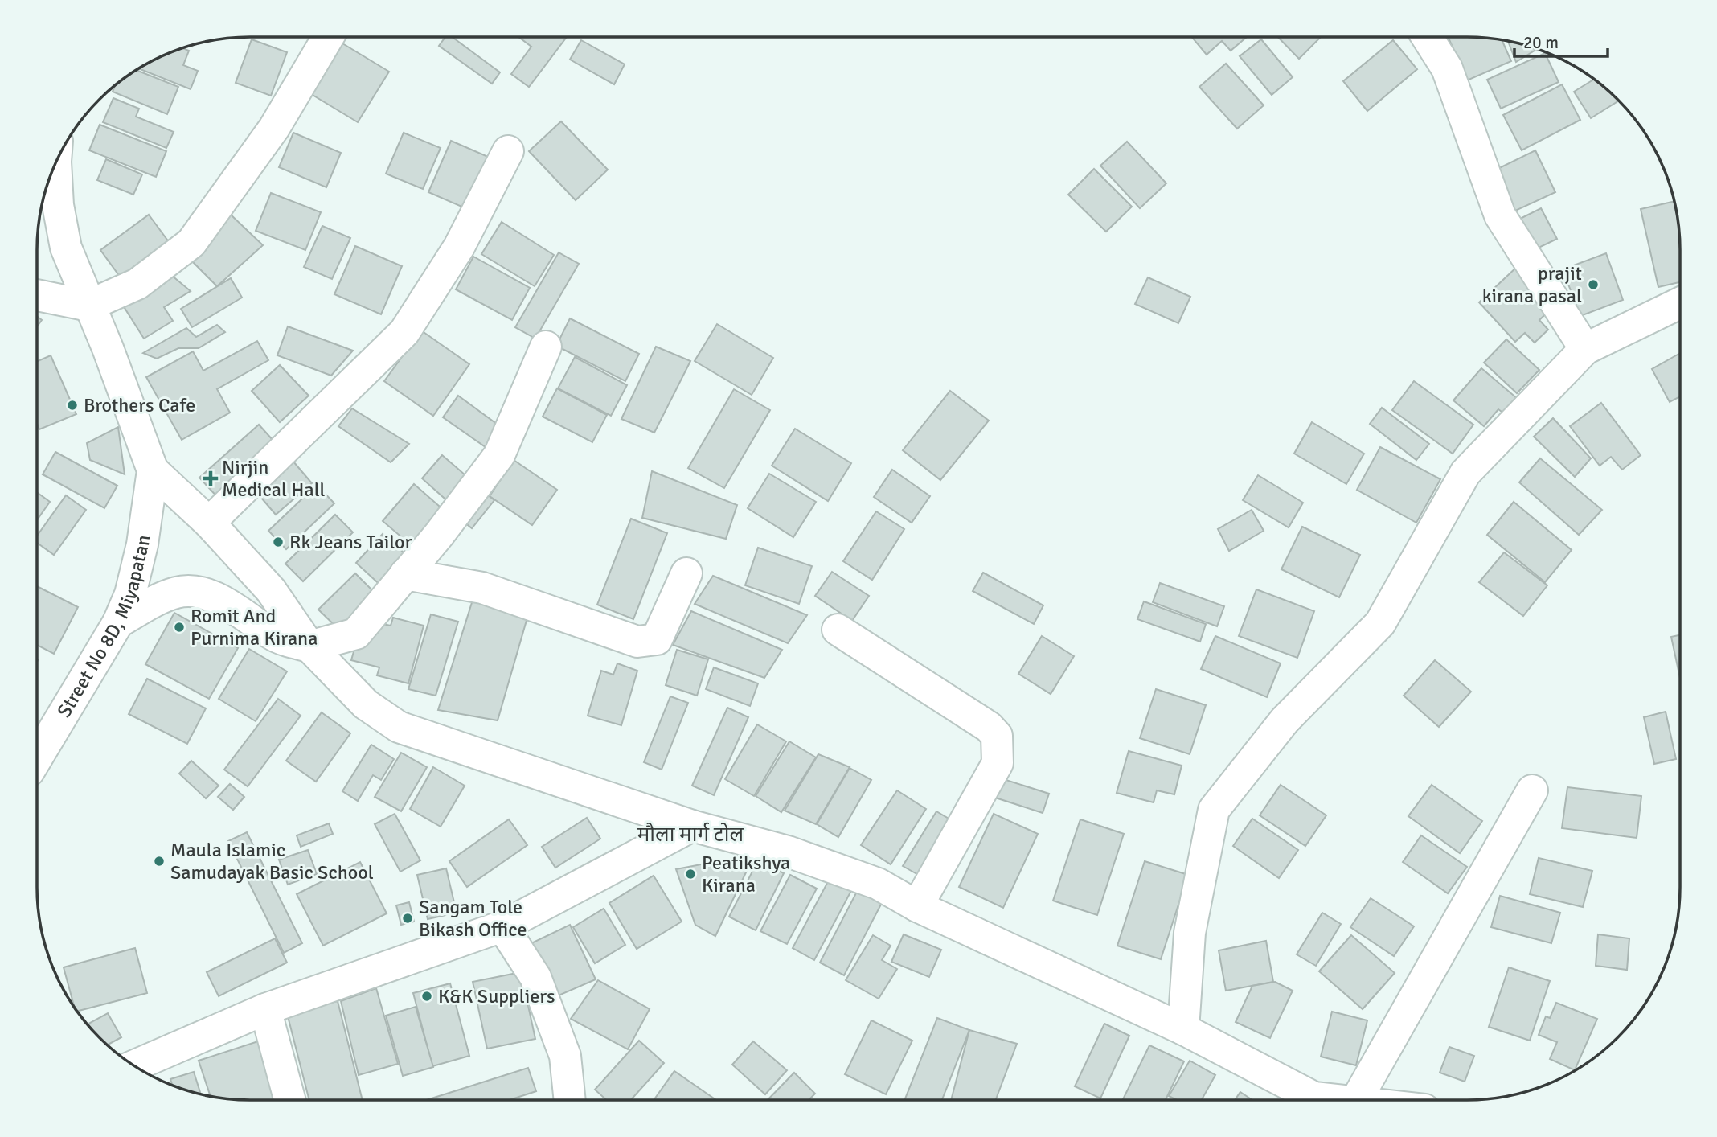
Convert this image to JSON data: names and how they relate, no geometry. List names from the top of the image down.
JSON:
{
  "streets": {
    "street": ["Street No 8D, Miyapatan"]
  },
  "districts": ["मौला मार्ग टोल"],
  "places": {
    "other": [
      "prajit kirana pasal",
      "Brothers Cafe",
      "Rk Jeans Tailor",
      "Romit And Purnima Kirana",
      "Maula Islamic Samudayak Basic School",
      "Peatikshya Kirana",
      "Sangam Tole Bikash Office",
      "K&K Suppliers"
    ],
    "health": ["Nirjin Medical Hall"]
  },
  "scale_bar": "20 m"
}
